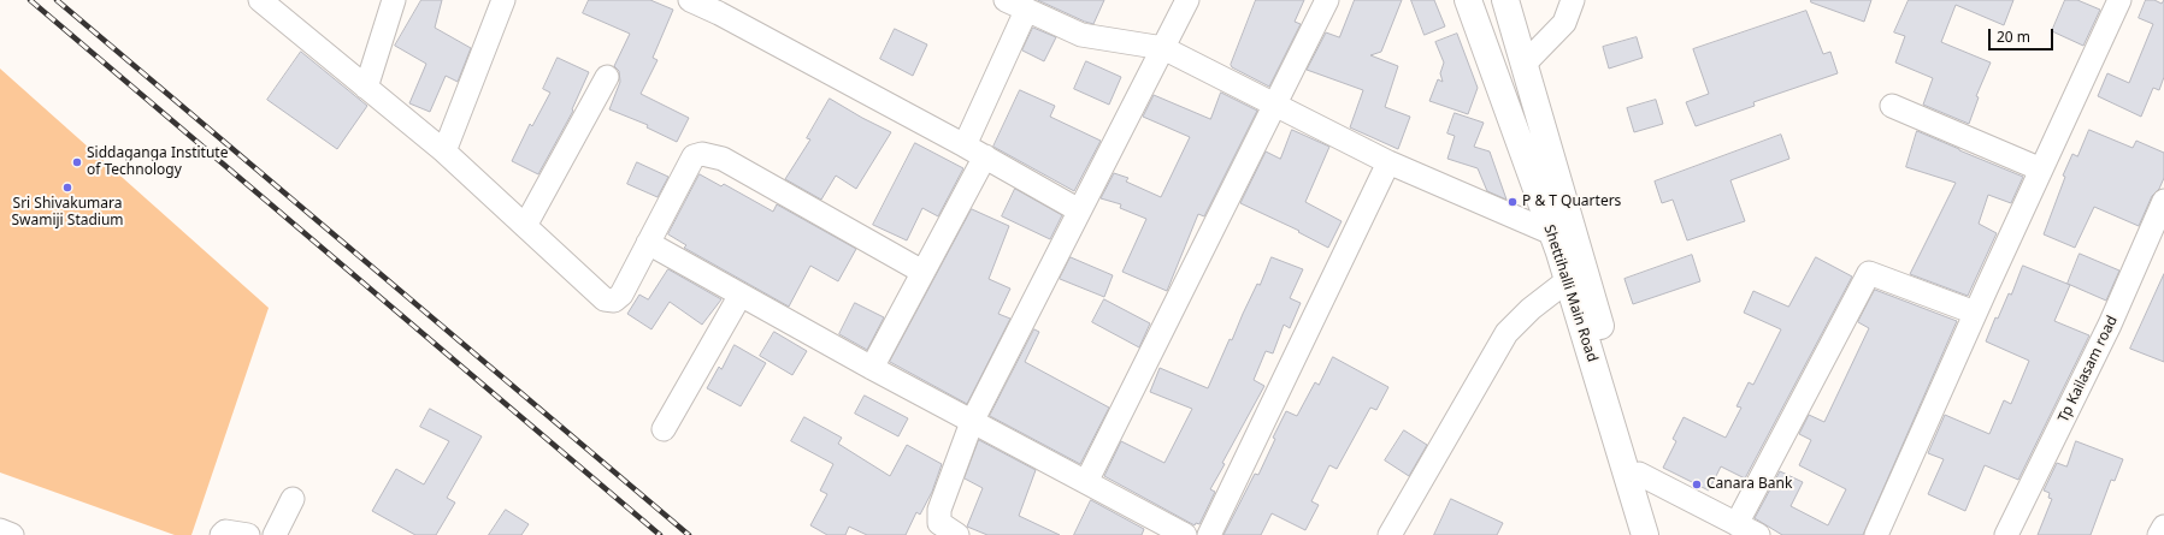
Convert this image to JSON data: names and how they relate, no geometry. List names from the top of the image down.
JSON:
{
  "streets": {
    "main road": ["Shettihalli Main Road"],
    "street": ["Tp Kailasam road"]
  },
  "places": [
    "Siddaganga Institute of Technology",
    "Sri Shivakumara Swamiji Stadium",
    "P & T Quarters",
    "Canara Bank"
  ],
  "scale_bar": "20 m"
}
